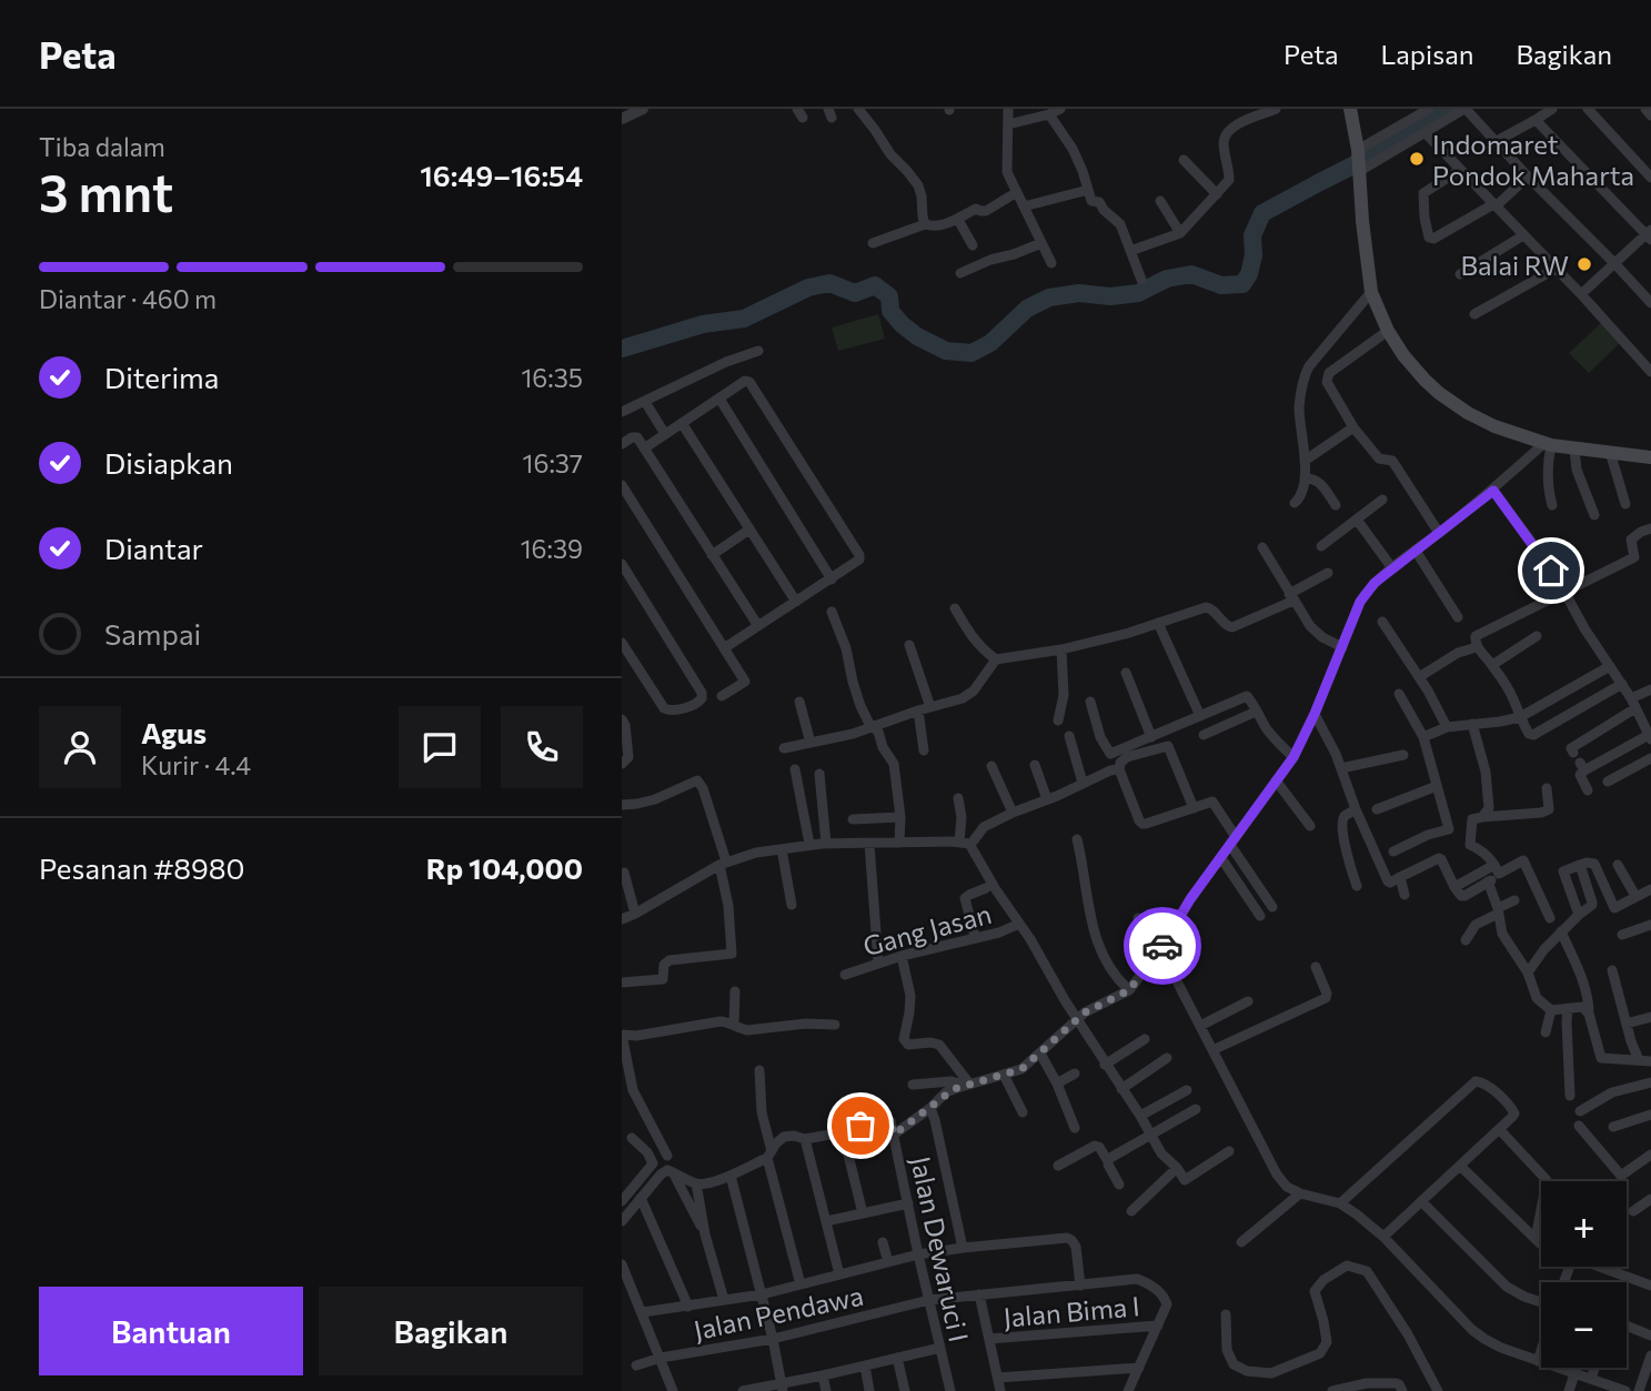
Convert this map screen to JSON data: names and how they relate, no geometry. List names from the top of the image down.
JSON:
{
  "streets": {
    "street": [
      "Gang Jasan",
      "Jalan Dewaruci I",
      "Jalan Bima I",
      "Jalan Pendawa"
    ]
  },
  "crossings": [
    ["Jalan Dewaruci I", "Jalan Pendawa"],
    ["Jalan Bima I", "Jalan Pendawa"]
  ],
  "places": ["Indomaret Pondok Maharta", "Balai RW"],
  "page": {
    "header": "Peta",
    "nav": ["Peta", "Lapisan", "Bagikan"],
    "heading": ["3 mnt", "Tiba dalam", "16:49–16:54"],
    "panel": [
      "Agus",
      "Kurir · 4.4",
      "Pesanan #8980",
      "Rp 104,000"
    ],
    "bar": "Diantar · 460 m",
    "list": [
      ["Diterima", "16:35"],
      ["Disiapkan", "16:37"],
      ["Diantar", "16:39"],
      "Sampai"
    ],
    "map_buttons": ["+", "−"],
    "buttons": ["Bantuan", "Bagikan"]
  }
}
